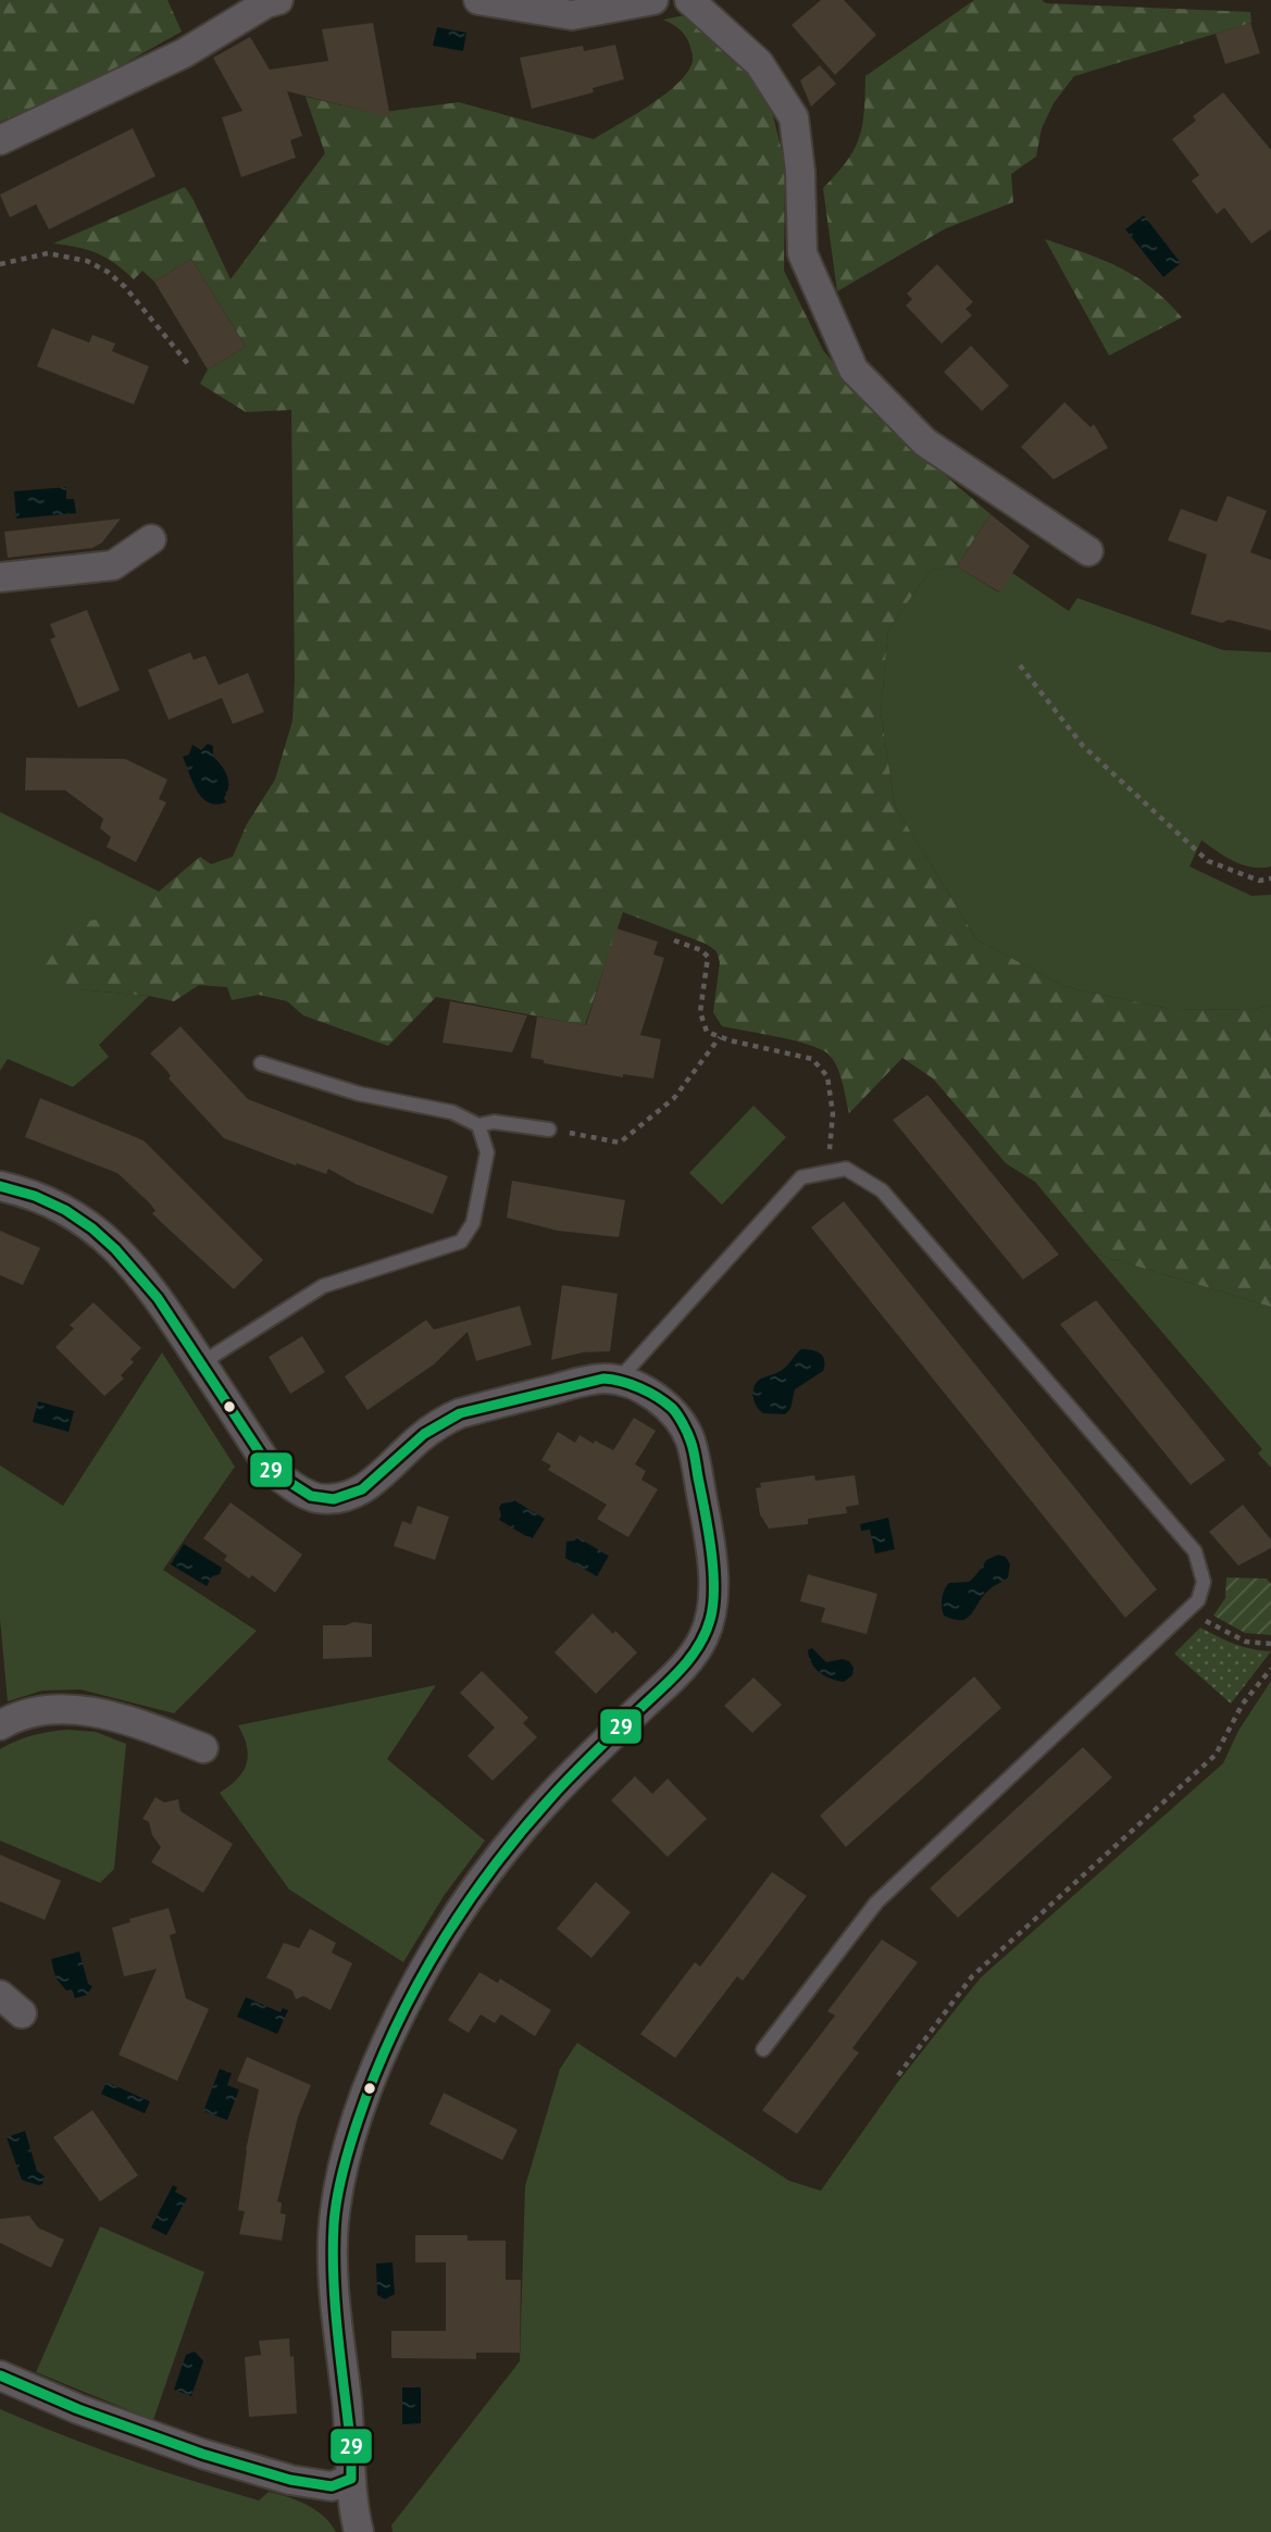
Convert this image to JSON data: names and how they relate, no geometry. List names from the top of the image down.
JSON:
{
  "lines": ["transit line 29"]
}
